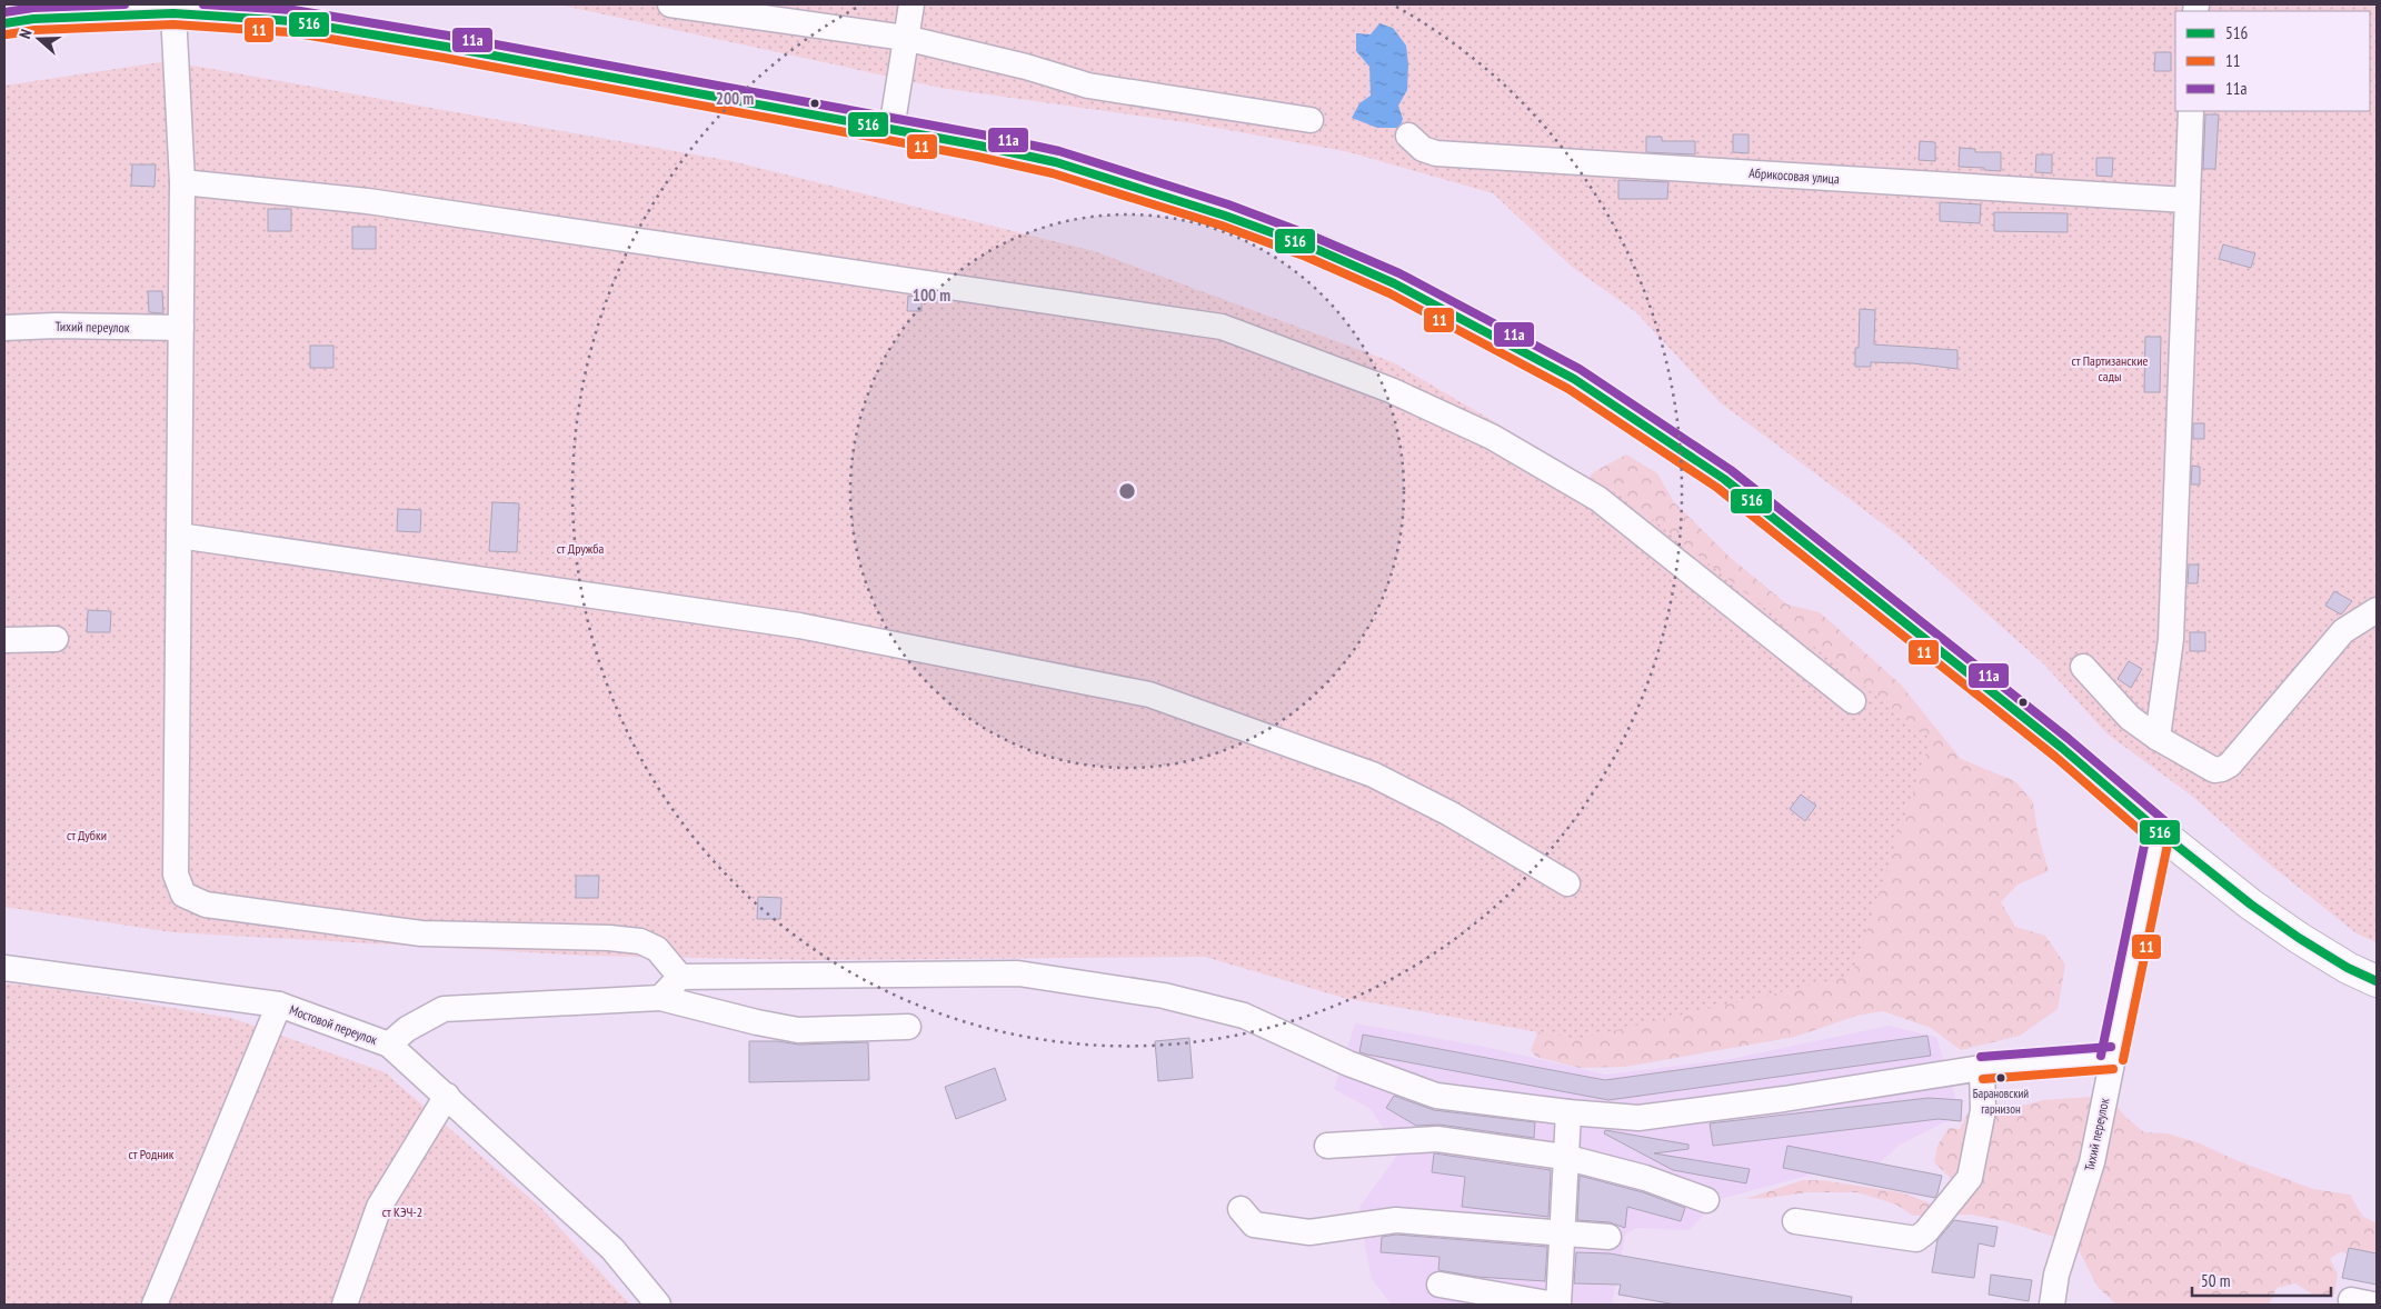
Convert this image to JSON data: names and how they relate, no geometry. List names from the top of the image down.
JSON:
{
  "streets": {
    "street": ["Абрикосовая улица", "Тихий переулок", "Мостовой переулок"]
  },
  "parks": [
    "ст Партизанские сады",
    "ст Дружба",
    "ст Дубки",
    "ст Родник",
    "ст КЭЧ-2"
  ],
  "places": ["Барановский гарнизон"],
  "lines": ["transit line 11а", "transit line 516", "transit line 11"],
  "legend": ["516", "11", "11а"],
  "scale_bar": "50 m",
  "north": "left",
  "rings": ["200 m", "100 m"]
}
